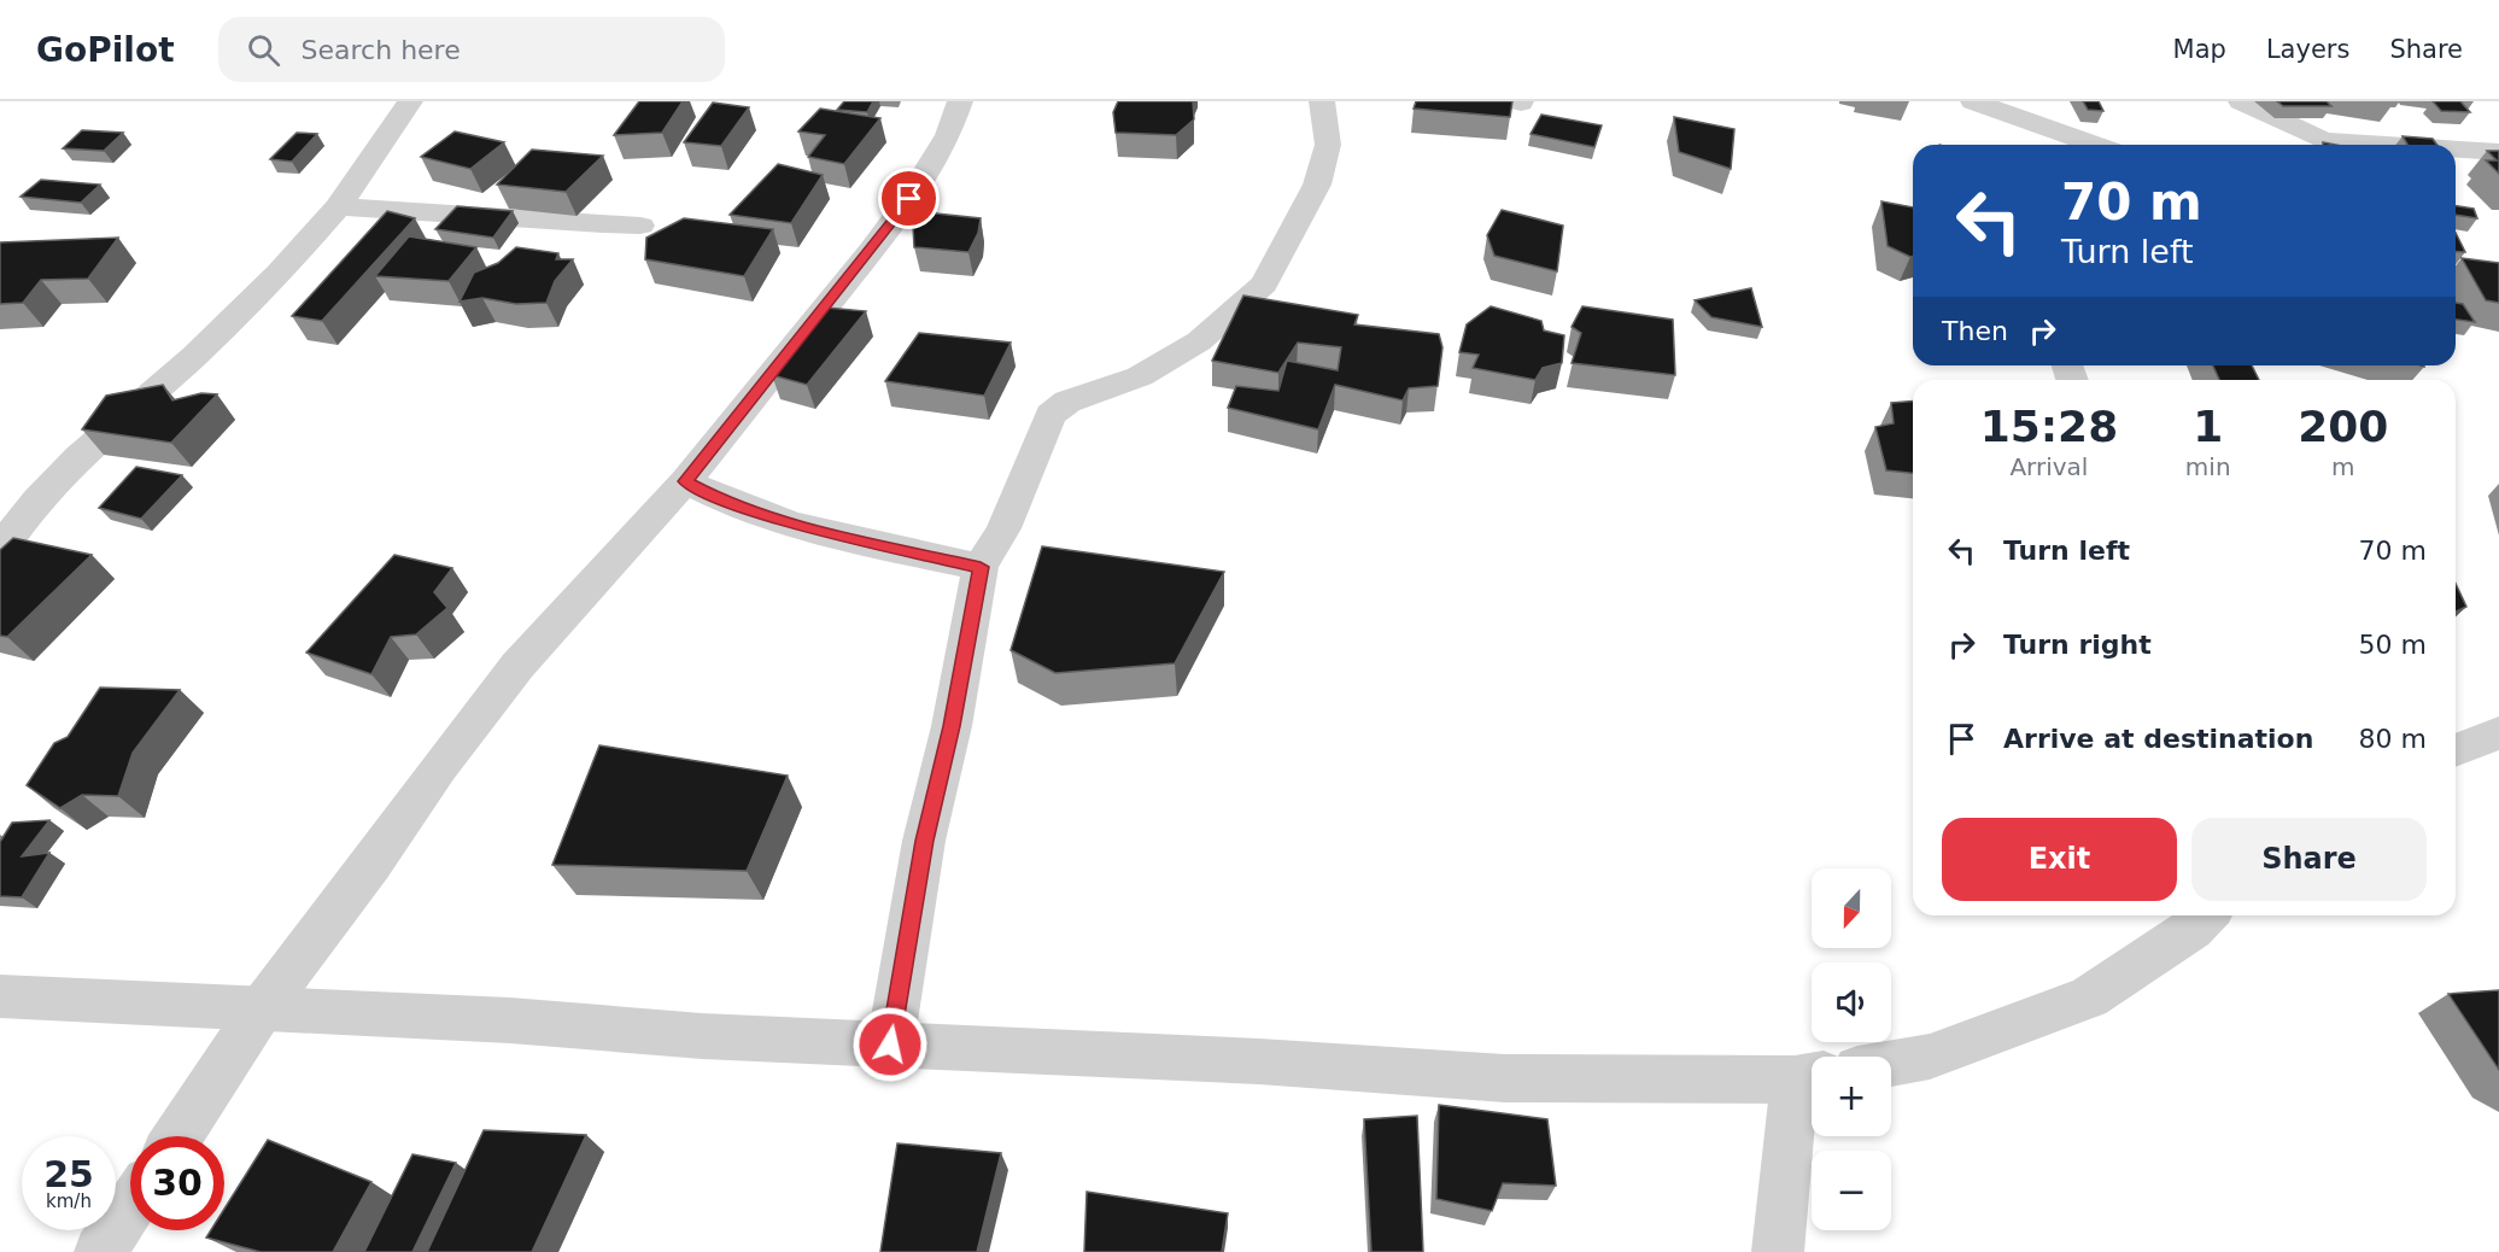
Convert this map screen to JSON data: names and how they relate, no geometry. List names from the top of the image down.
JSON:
{
  "north": "bottom",
  "page": {
    "header": "GoPilot",
    "search": "Search here",
    "nav": ["Map", "Layers", "Share"],
    "turn": ["70 m", "Turn left"],
    "then": "Then",
    "eta": [
      "15:28",
      "Arrival",
      "1",
      "min",
      "200",
      "m"
    ],
    "list": [
      {
        "name": "Turn left",
        "value": "70 m"
      },
      {
        "name": "Turn right",
        "value": "50 m"
      },
      {
        "name": "Arrive at destination",
        "value": "80 m"
      }
    ],
    "buttons": ["Exit", "Share"],
    "map_buttons": ["+", "−"],
    "speed": "25 km/h",
    "limit": "30"
  }
}
